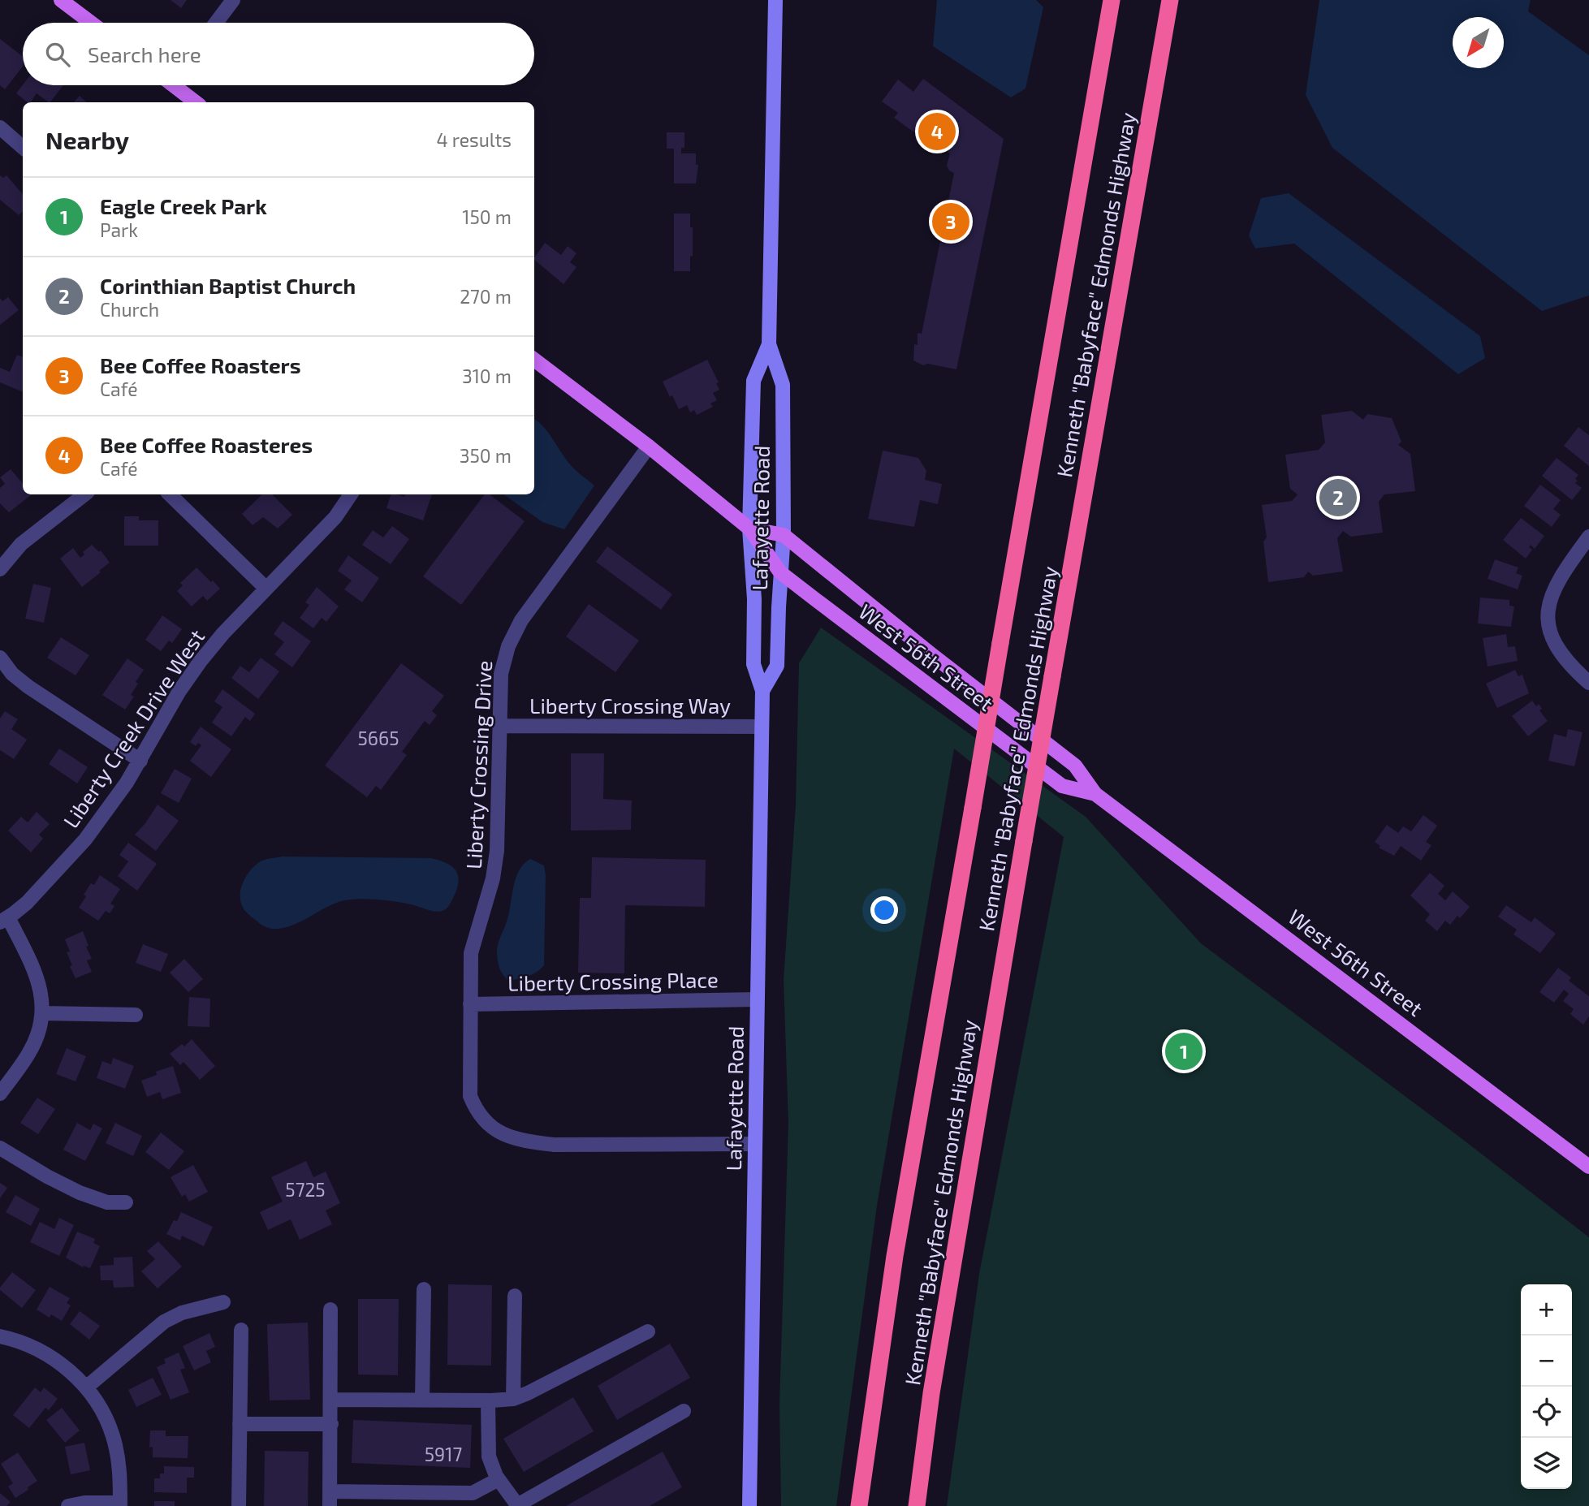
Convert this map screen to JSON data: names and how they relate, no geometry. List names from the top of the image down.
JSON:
{
  "streets": {
    "highway": ["Kenneth \"Babyface\" Edmonds Highway"],
    "main road": ["Lafayette Road", "West 56th Street"],
    "street": [
      "Liberty Crossing Way",
      "Liberty Creek Drive West",
      "Liberty Crossing Drive",
      "Liberty Crossing Place"
    ]
  },
  "crossings": [
    ["Lafayette Road", "West 56th Street"],
    ["Lafayette Road", "Liberty Crossing Way"],
    ["Lafayette Road", "Liberty Crossing Drive"],
    ["Lafayette Road", "Liberty Crossing Place"],
    ["West 56th Street", "Liberty Crossing Drive"],
    ["Liberty Crossing Way", "Liberty Crossing Drive"],
    ["Liberty Crossing Drive", "Liberty Crossing Place"]
  ],
  "house_numbers": ["5665", "5725", "5917"],
  "north": "bottom left",
  "page": {
    "search": "Search here",
    "heading": ["Nearby", "4 results"],
    "pins": [
      "4",
      "3",
      "2",
      "1"
    ],
    "list": [
      {
        "mark": "1",
        "name": "Eagle Creek Park",
        "note": "Park",
        "value": "150 m"
      },
      {
        "mark": "2",
        "name": "Corinthian Baptist Church",
        "note": "Church",
        "value": "270 m"
      },
      {
        "mark": "3",
        "name": "Bee Coffee Roasters",
        "note": "Café",
        "value": "310 m"
      },
      {
        "mark": "4",
        "name": "Bee Coffee Roasteres",
        "note": "Café",
        "value": "350 m"
      }
    ],
    "map_buttons": ["+", "−"]
  }
}
